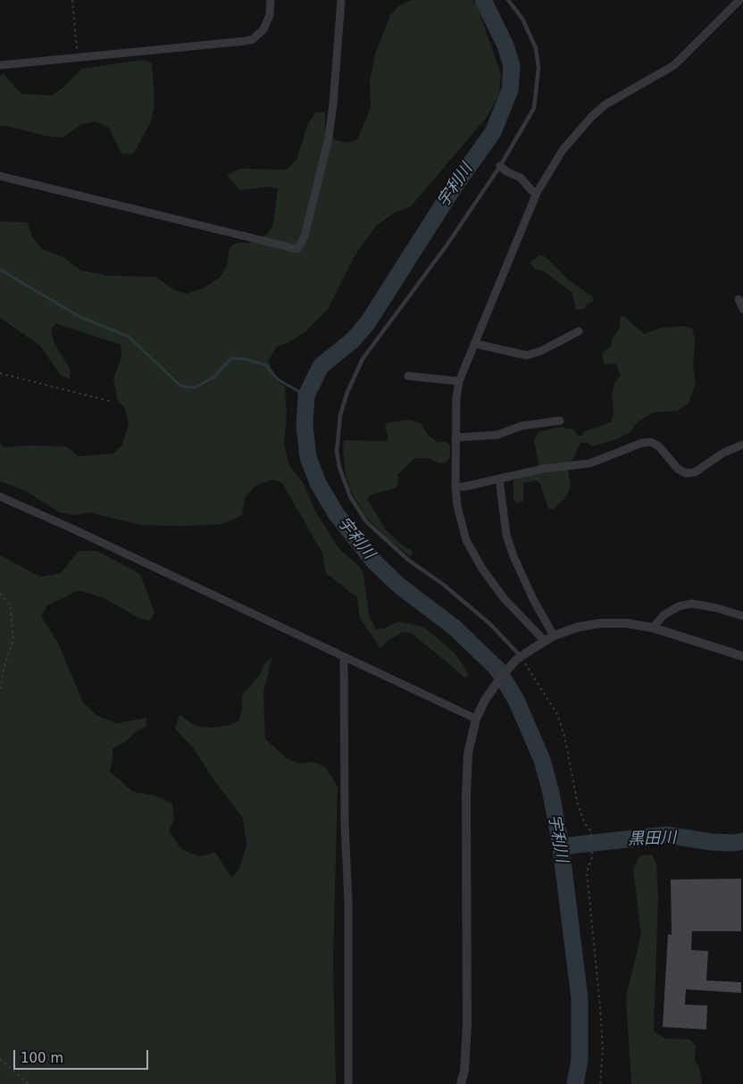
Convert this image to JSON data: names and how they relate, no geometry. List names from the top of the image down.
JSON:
{
  "water": ["宇利川", "黒田川"],
  "scale_bar": "100 m"
}
